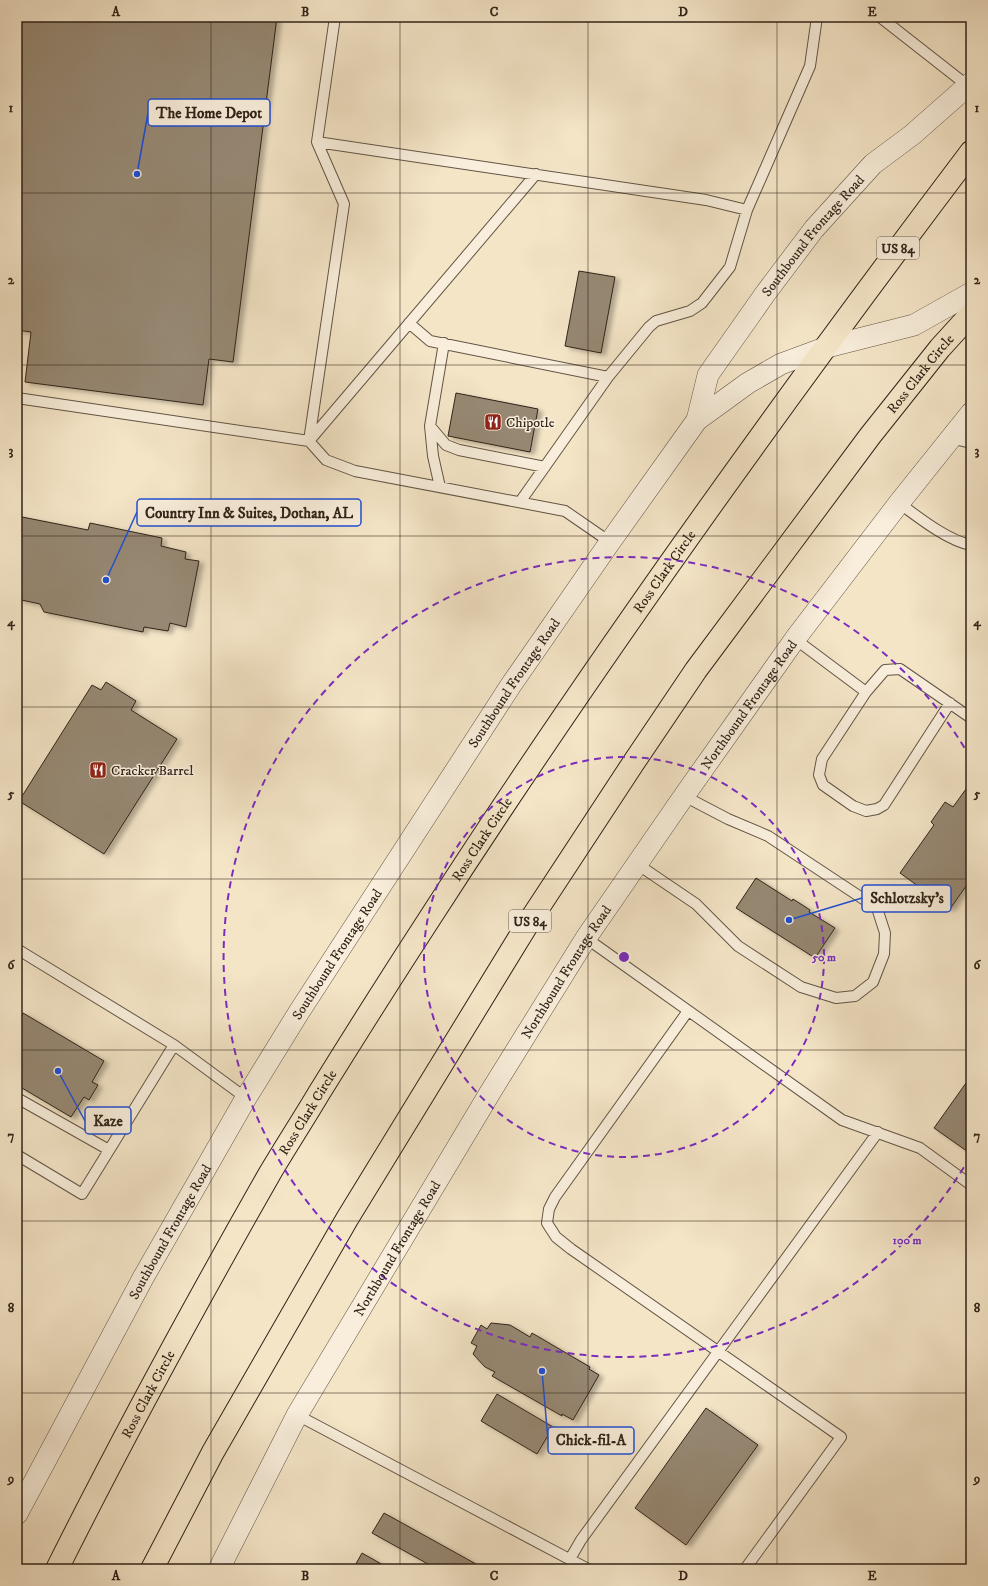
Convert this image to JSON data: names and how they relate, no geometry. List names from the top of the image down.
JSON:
{
  "streets": {
    "highway": ["US 84", "Ross Clark Circle"],
    "street": ["Southbound Frontage Road", "Northbound Frontage Road"]
  },
  "crossings": [
    ["Southbound Frontage Road", "Ross Clark Circle"]
  ],
  "places": {
    "other": [
      "The Home Depot",
      "Country Inn & Suites, Dothan, AL",
      "Schlotzsky's",
      "Kaze",
      "Chick-fil-A"
    ],
    "restaurant": ["Chipotle", "Cracker Barrel"]
  },
  "grid": {
    "columns": [
      "A",
      "B",
      "C",
      "D",
      "E"
    ],
    "rows": [
      "1",
      "2",
      "3",
      "4",
      "5",
      "6",
      "7",
      "8",
      "9"
    ]
  },
  "rings": ["50 m", "100 m"]
}
